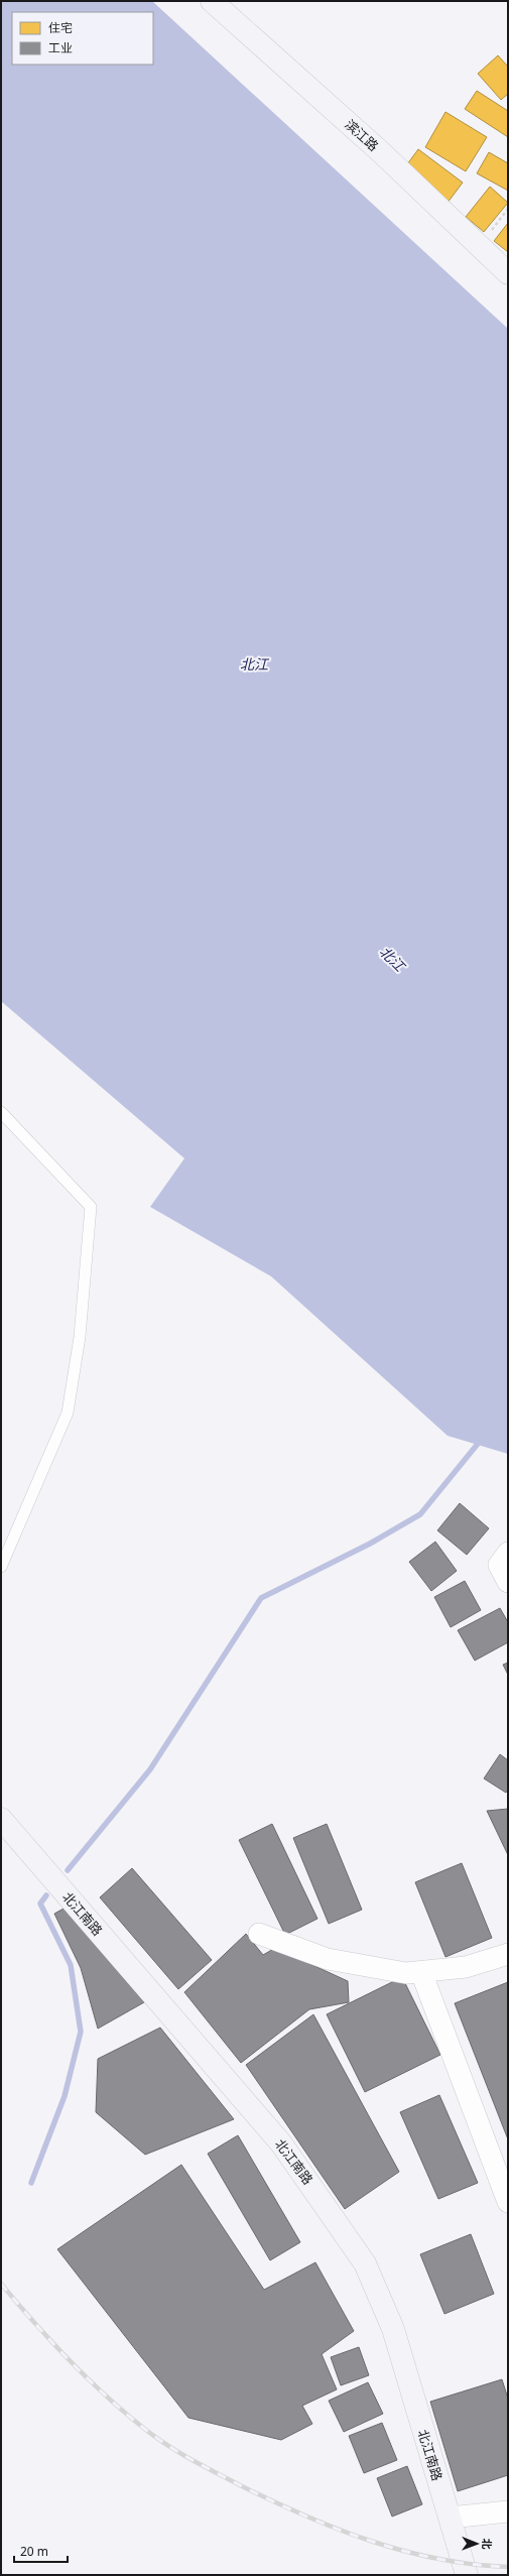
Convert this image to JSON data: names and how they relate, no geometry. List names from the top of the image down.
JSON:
{
  "streets": {
    "street": ["滨江路", "北江南路"]
  },
  "water": ["北江"],
  "legend": ["住宅", "工业"],
  "scale_bar": "20 m",
  "north": "right"
}
